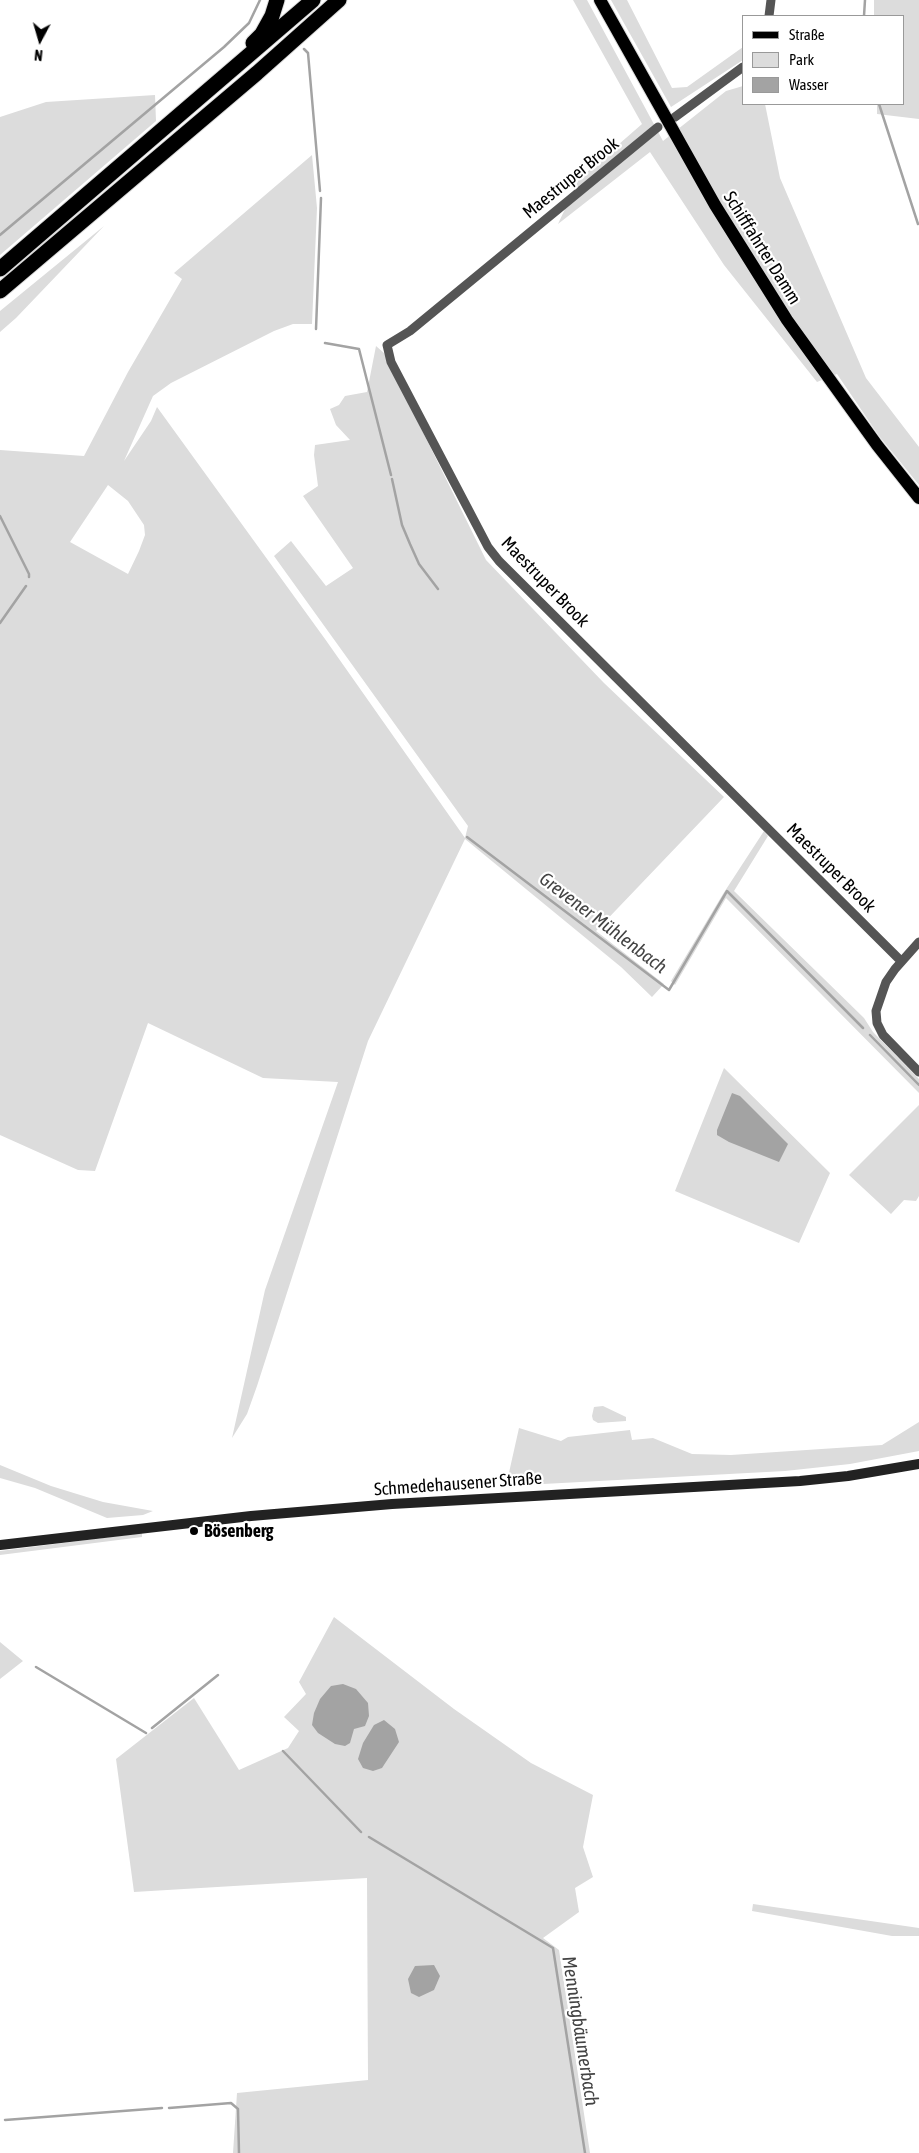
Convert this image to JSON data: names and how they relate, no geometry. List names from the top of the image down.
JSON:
{
  "streets": {
    "main road": ["Schifffahrter Damm", "Schmedehausener Straße"],
    "street": ["Maestruper Brook"]
  },
  "water": ["Grevener Mühlenbach", "Menningbäumerbach"],
  "places": ["Bösenberg"],
  "legend": ["Straße", "Park", "Wasser"],
  "north": "bottom"
}
